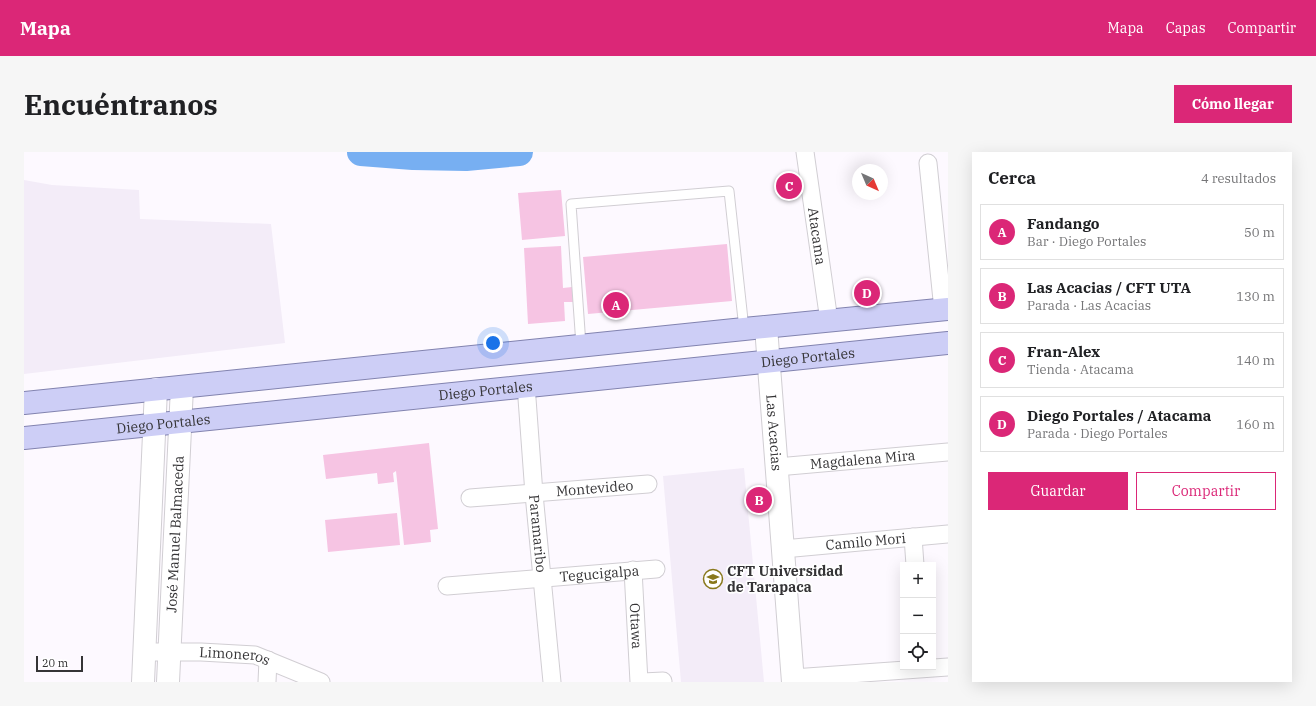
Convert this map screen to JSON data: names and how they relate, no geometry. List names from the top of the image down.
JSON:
{
  "streets": {
    "main road": ["Diego Portales", "Las Acacias", "José Manuel Balmaceda"],
    "street": [
      "Atacama",
      "Magdalena Mira",
      "Montevideo",
      "Paramaribo",
      "Camilo Mori",
      "Tegucigalpa",
      "Ottawa",
      "Limoneros"
    ]
  },
  "crossings": [
    ["Diego Portales", "Las Acacias"],
    ["Diego Portales", "José Manuel Balmaceda"],
    ["Diego Portales", "Paramaribo"],
    ["Las Acacias", "Magdalena Mira"],
    ["Las Acacias", "Camilo Mori"],
    ["Montevideo", "Paramaribo"],
    ["José Manuel Balmaceda", "Limoneros"],
    ["Paramaribo", "Tegucigalpa"],
    ["Tegucigalpa", "Ottawa"]
  ],
  "places": {
    "school or university": ["CFT Universidad de Tarapaca"]
  },
  "scale_bar": "20 m",
  "north": "bottom right",
  "page": {
    "header": "Mapa",
    "nav": ["Mapa", "Capas", "Compartir"],
    "buttons": [
      "Cómo llegar",
      ["Guardar", "Compartir"]
    ],
    "title": "Encuéntranos",
    "heading": ["Cerca", "4 resultados"],
    "pins": [
      "C",
      "D",
      "A",
      "B"
    ],
    "list": [
      {
        "mark": "A",
        "name": "Fandango",
        "note": "Bar · Diego Portales",
        "value": "50 m"
      },
      {
        "mark": "B",
        "name": "Las Acacias / CFT UTA",
        "note": "Parada · Las Acacias",
        "value": "130 m"
      },
      {
        "mark": "C",
        "name": "Fran-Alex",
        "note": "Tienda · Atacama",
        "value": "140 m"
      },
      {
        "mark": "D",
        "name": "Diego Portales / Atacama",
        "note": "Parada · Diego Portales",
        "value": "160 m"
      }
    ],
    "map_buttons": ["+", "−"],
    "scale": "20 m"
  }
}
